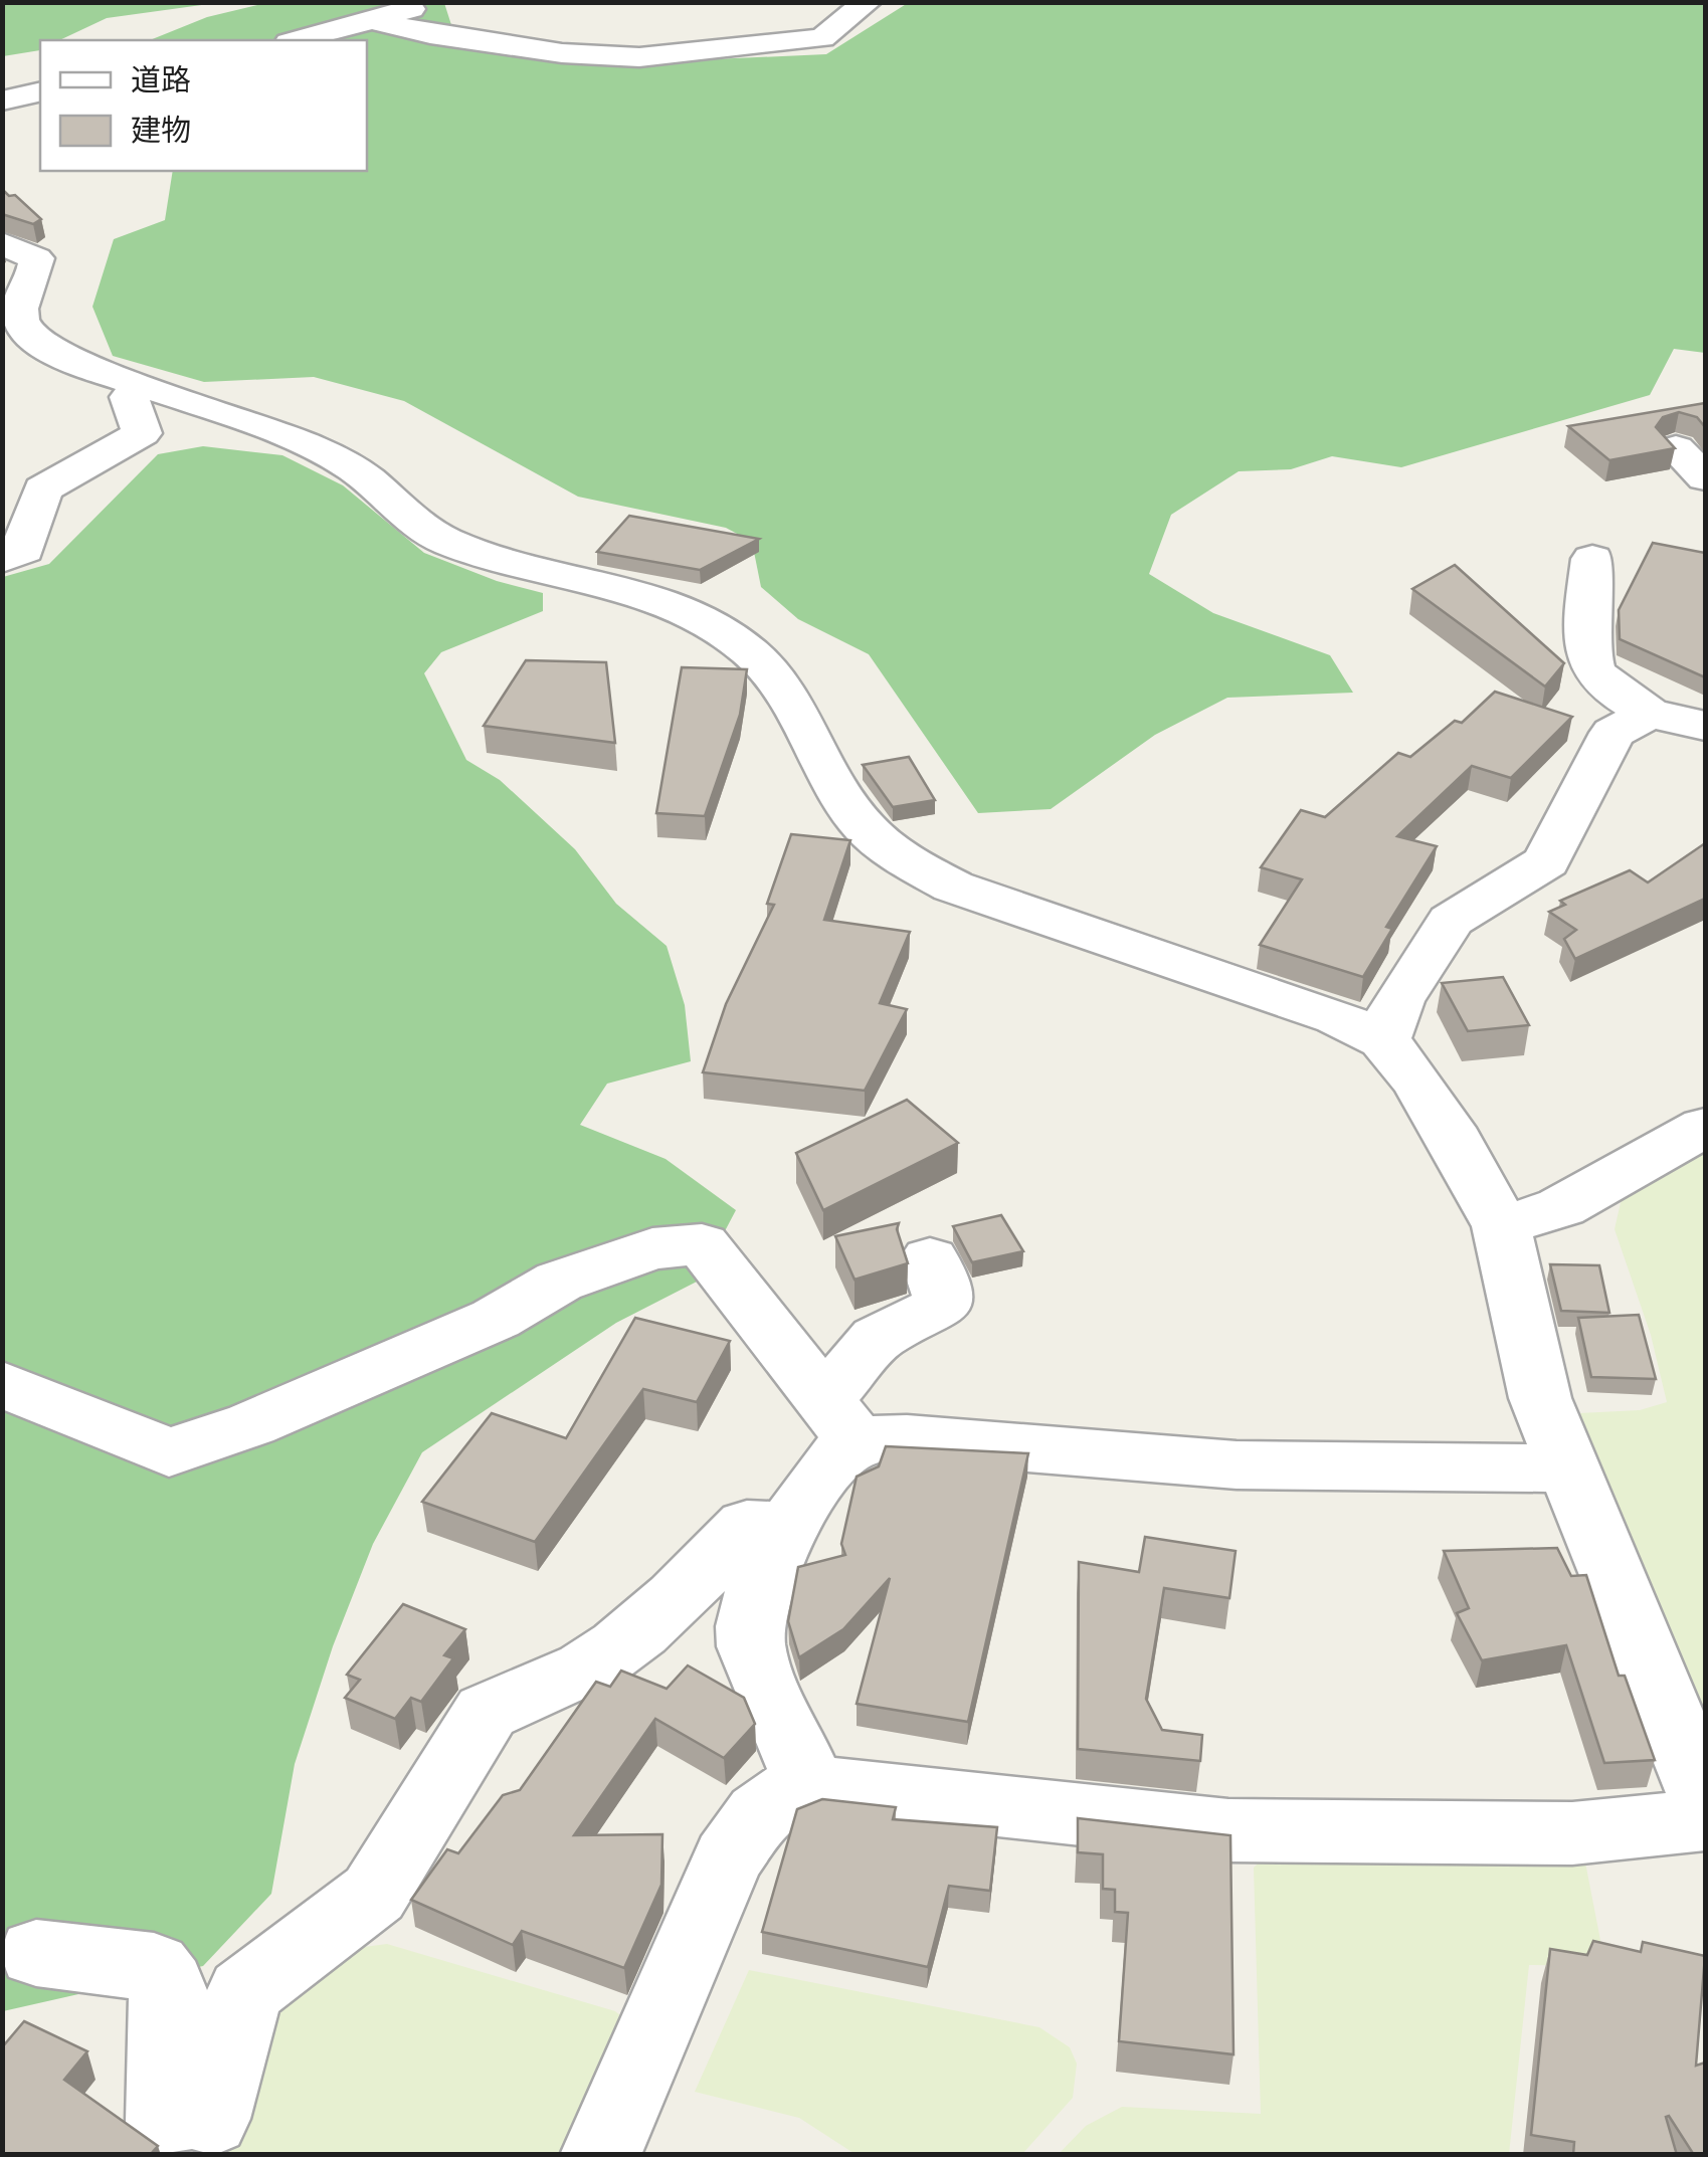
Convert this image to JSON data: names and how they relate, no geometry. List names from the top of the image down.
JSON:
{
  "legend": ["道路", "建物"]
}
